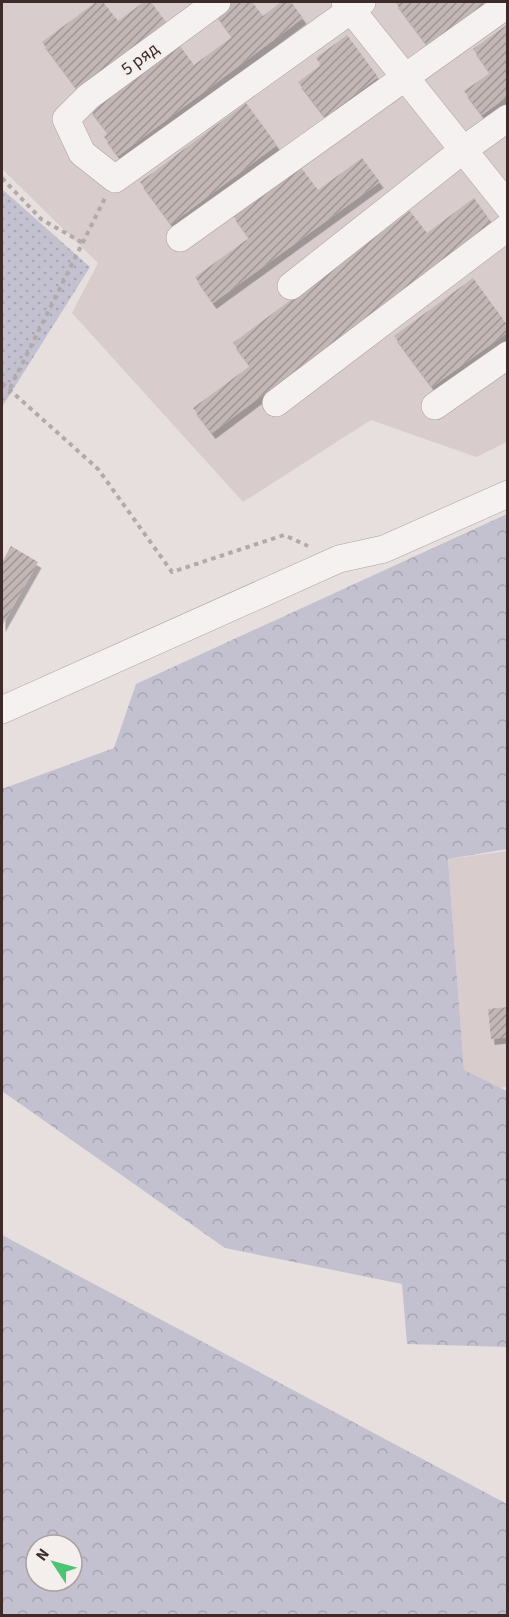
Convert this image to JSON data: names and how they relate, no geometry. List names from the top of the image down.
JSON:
{
  "streets": {
    "street": ["5 ряд"]
  },
  "north": "top left"
}
